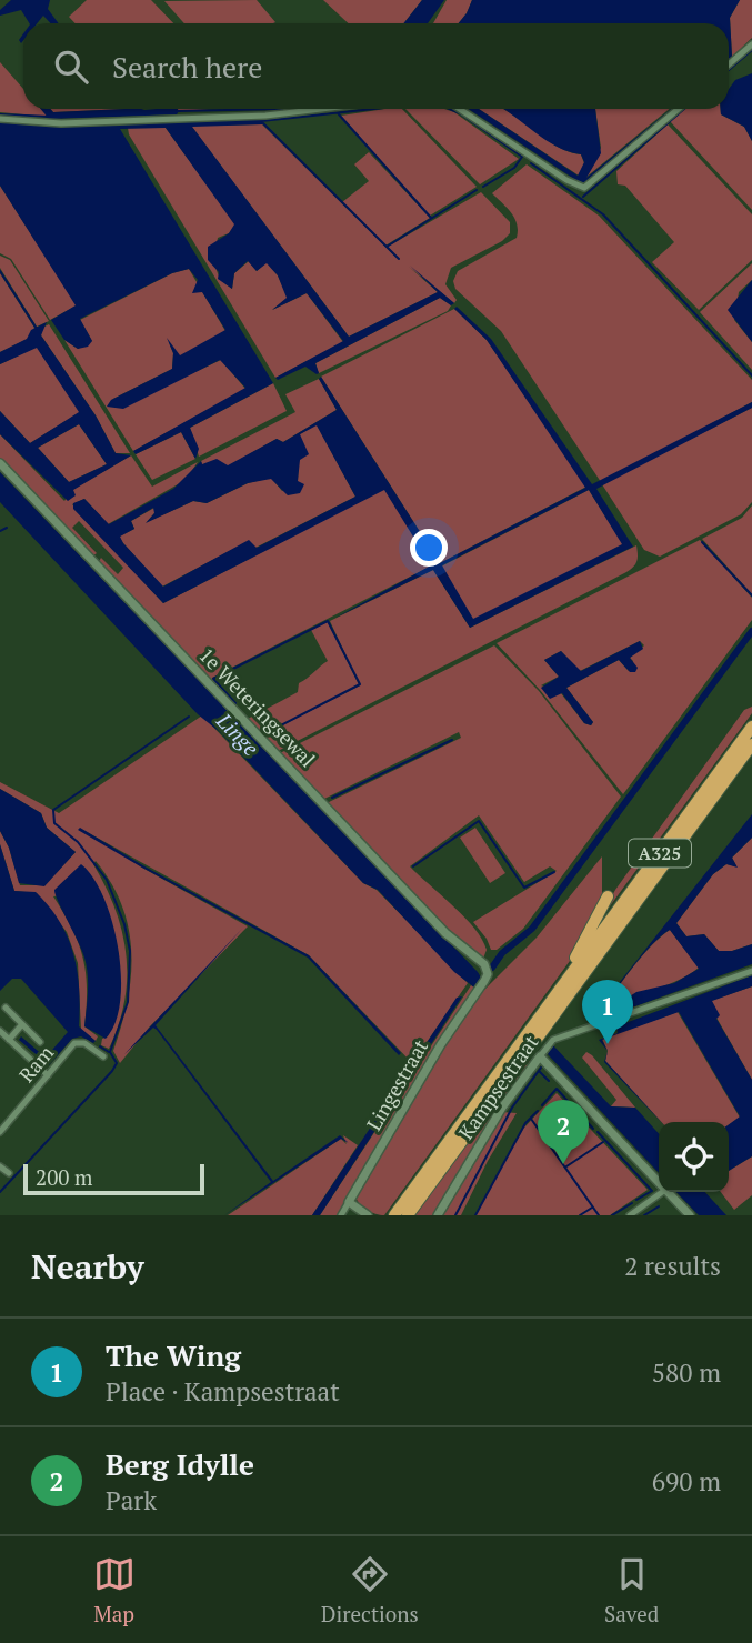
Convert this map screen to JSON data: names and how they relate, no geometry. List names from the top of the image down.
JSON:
{
  "streets": {
    "highway": ["A325"],
    "street": [
      "1e Weteringsewal",
      "Ram",
      "Lingestraat",
      "Kampsestraat"
    ]
  },
  "crossings": [
    ["1e Weteringsewal", "Lingestraat"]
  ],
  "water": ["Linge"],
  "scale_bar": "200 m",
  "page": {
    "search": "Search here",
    "pins": ["1", "2"],
    "scale": "200 m",
    "heading": ["Nearby", "2 results"],
    "list": [
      {
        "mark": "1",
        "name": "The Wing",
        "note": "Place · Kampsestraat",
        "value": "580 m"
      },
      {
        "mark": "2",
        "name": "Berg Idylle",
        "note": "Park",
        "value": "690 m"
      }
    ],
    "nav": ["Map", "Directions", "Saved"]
  }
}
